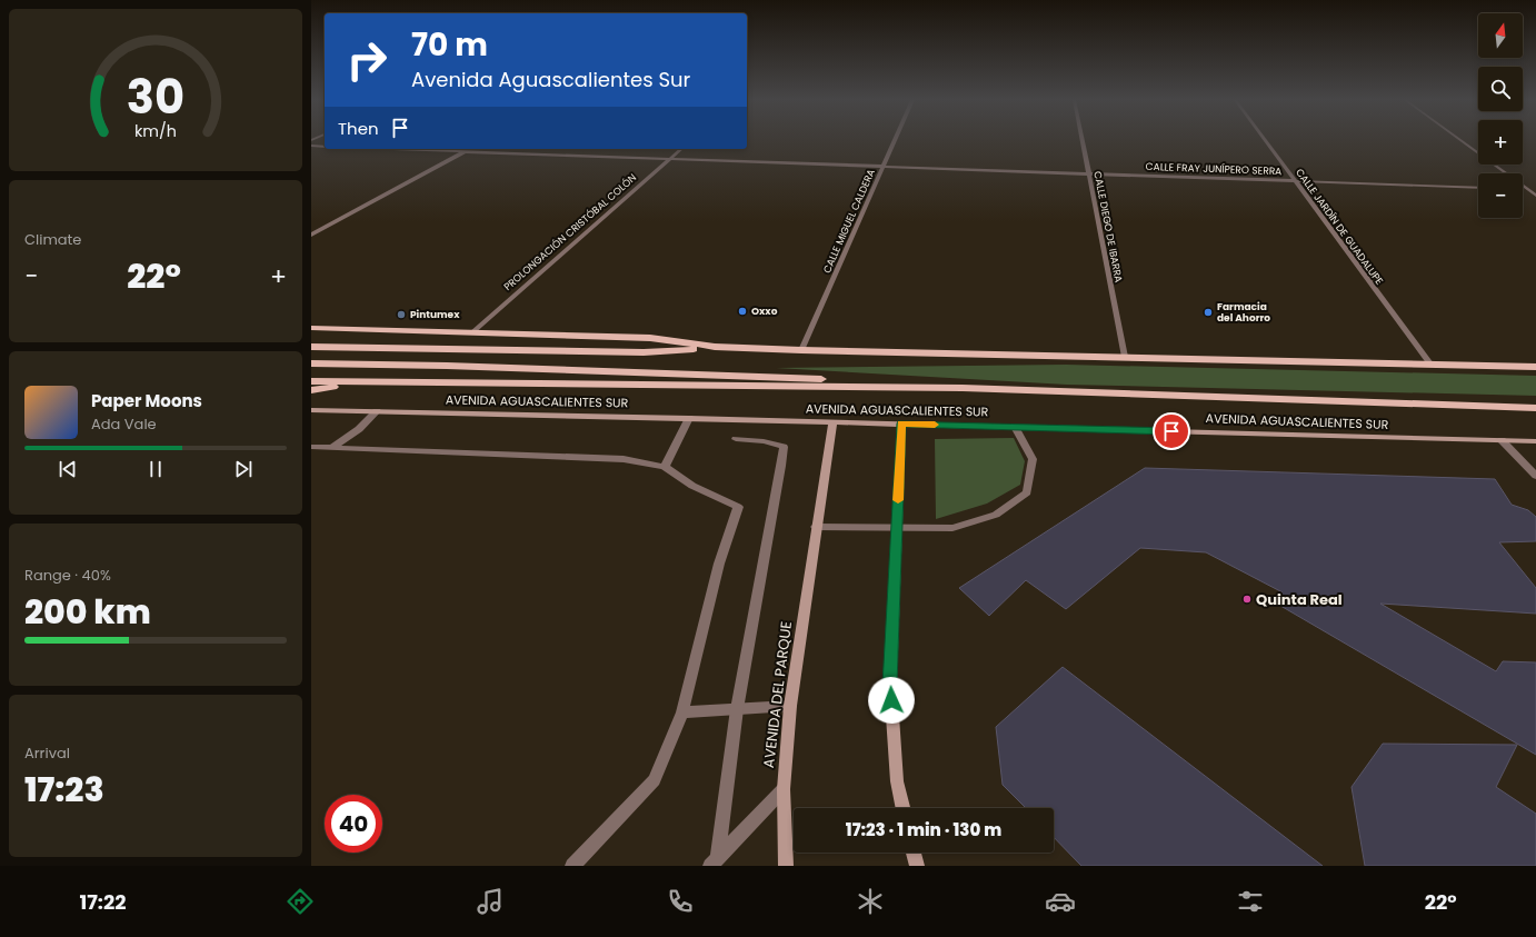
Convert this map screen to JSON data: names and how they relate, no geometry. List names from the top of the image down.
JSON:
{
  "streets": {
    "main road": ["AVENIDA AGUASCALIENTES SUR"],
    "street": [
      "CALLE FRAY JUNÍPERO SERRA",
      "CALLE MIGUEL CALDERA",
      "CALLE DIEGO DE IBARRA",
      "CALLE JARDÍN DE GUADALUPE",
      "PROLONGACIÓN CRISTÓBAL COLÓN",
      "AVENIDA DEL PARQUE"
    ]
  },
  "crossings": [
    ["CALLE FRAY JUNÍPERO SERRA", "CALLE MIGUEL CALDERA"],
    ["CALLE FRAY JUNÍPERO SERRA", "CALLE DIEGO DE IBARRA"],
    ["CALLE FRAY JUNÍPERO SERRA", "CALLE JARDÍN DE GUADALUPE"],
    ["CALLE FRAY JUNÍPERO SERRA", "PROLONGACIÓN CRISTÓBAL COLÓN"],
    ["AVENIDA AGUASCALIENTES SUR", "AVENIDA DEL PARQUE"]
  ],
  "places": [
    "Oxxo",
    "Farmacia del Ahorro",
    "Pintumex",
    "Quinta Real"
  ],
  "north": "top",
  "page": {
    "map_buttons": ["+", "−"],
    "turn": ["70 m", "Avenida Aguascalientes Sur"],
    "then": "Then",
    "tile": [
      "Climate",
      ["Range · 40%", "200 km"],
      ["Arrival", "17:23"]
    ],
    "heat": ["−", "22°", "+"],
    "song": ["Paper Moons", "Ada Vale"],
    "limit": "40",
    "trip": "17:23 · 1 min · 130 m",
    "tabs": ["17:22", "22°"],
    "gauge": ["30", "km/h"]
  }
}
